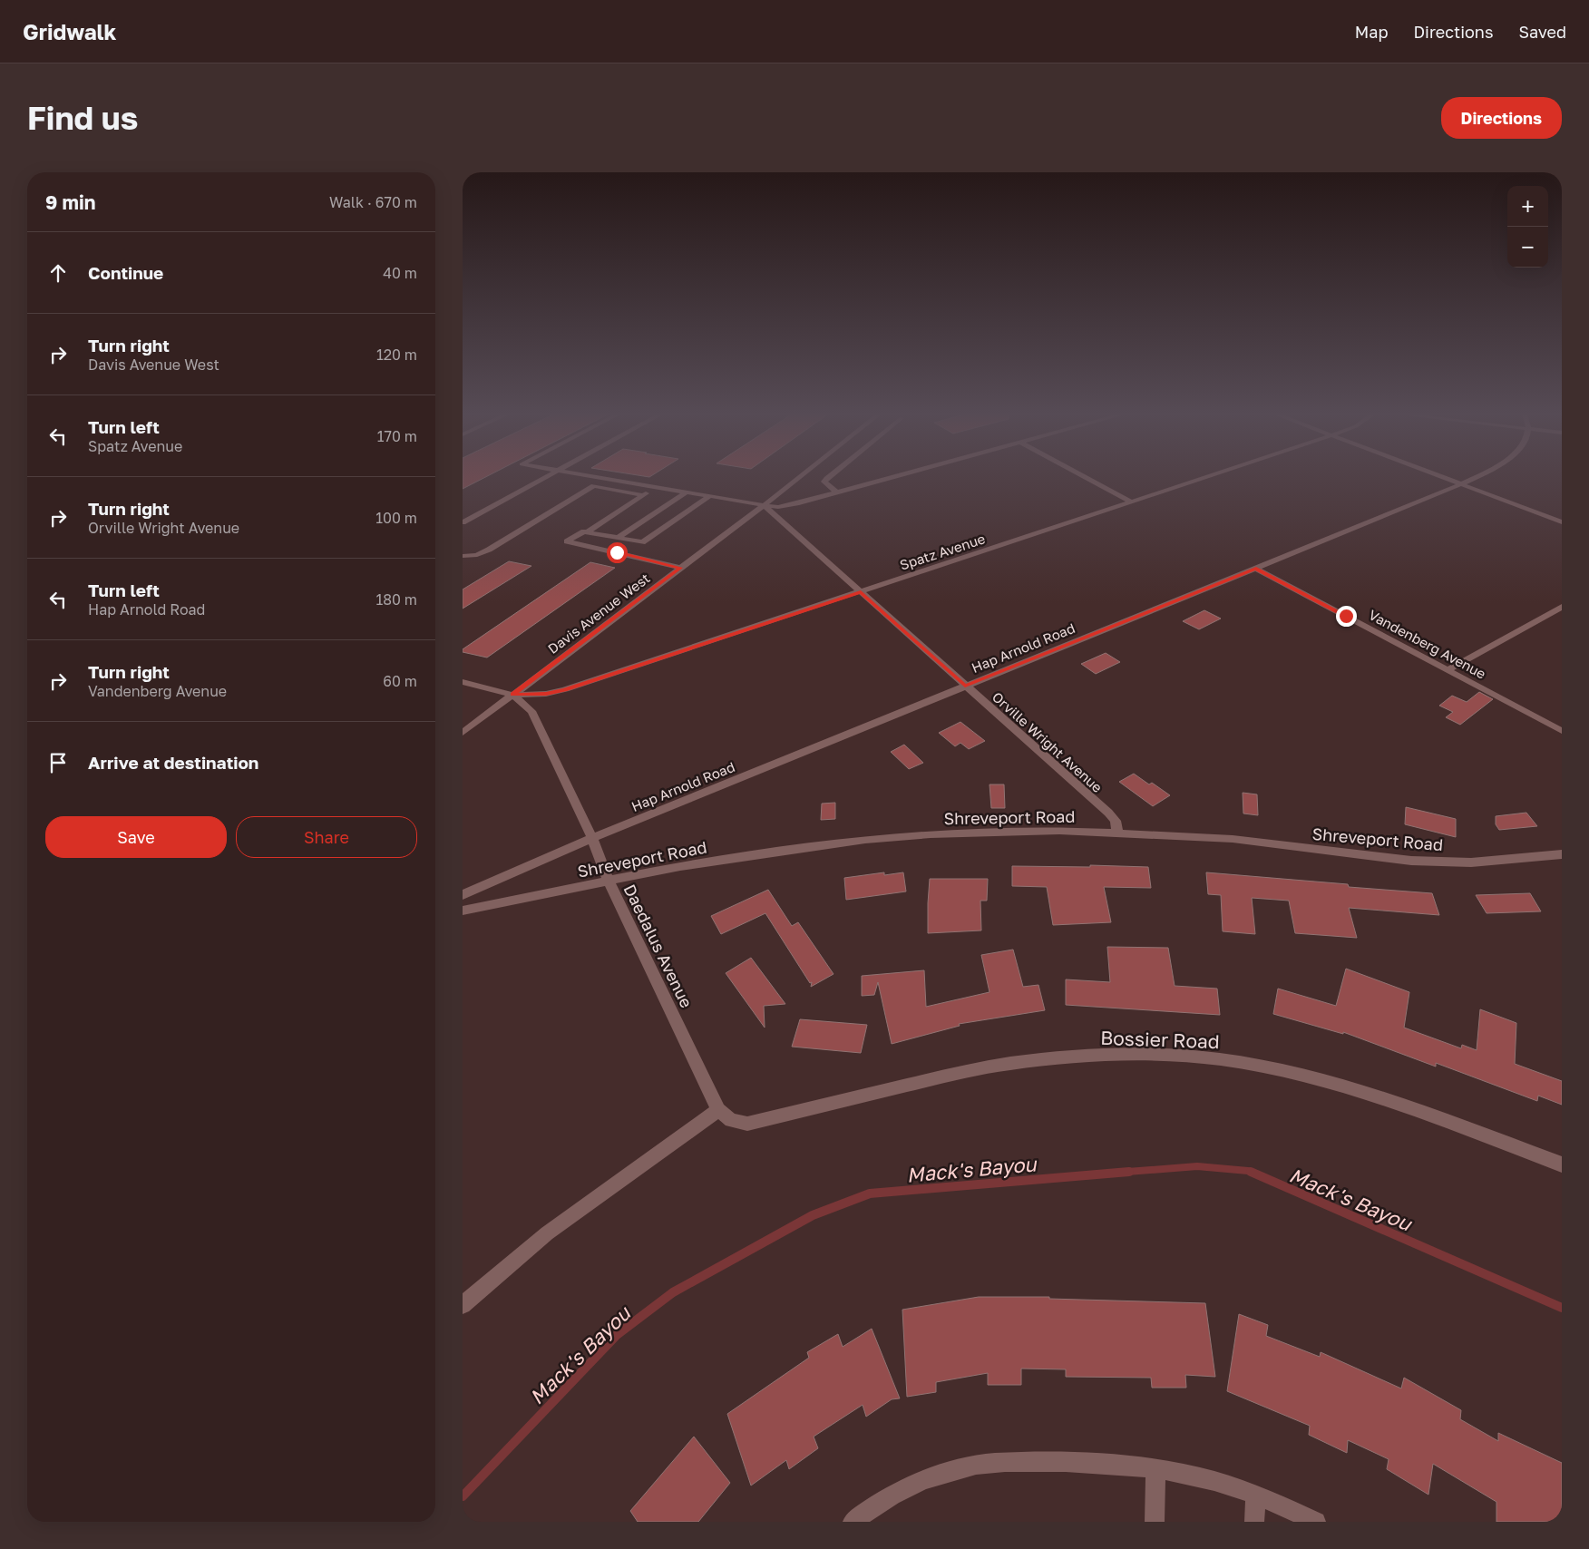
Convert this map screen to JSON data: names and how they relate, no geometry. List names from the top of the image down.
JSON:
{
  "streets": {
    "street": [
      "Spatz Avenue",
      "Davis Avenue West",
      "Vandenberg Avenue",
      "Hap Arnold Road",
      "Orville Wright Avenue",
      "Shreveport Road",
      "Daedalus Avenue",
      "Bossier Road"
    ]
  },
  "crossings": [
    ["Spatz Avenue", "Davis Avenue West"],
    ["Spatz Avenue", "Orville Wright Avenue"],
    ["Spatz Avenue", "Daedalus Avenue"],
    ["Davis Avenue West", "Orville Wright Avenue"],
    ["Davis Avenue West", "Daedalus Avenue"],
    ["Vandenberg Avenue", "Hap Arnold Road"],
    ["Hap Arnold Road", "Orville Wright Avenue"],
    ["Hap Arnold Road", "Daedalus Avenue"],
    ["Orville Wright Avenue", "Shreveport Road"],
    ["Shreveport Road", "Daedalus Avenue"],
    ["Daedalus Avenue", "Bossier Road"]
  ],
  "water": ["Mack's Bayou"],
  "page": {
    "header": "Gridwalk",
    "nav": ["Map", "Directions", "Saved"],
    "buttons": [
      "Directions",
      ["Save", "Share"]
    ],
    "title": "Find us",
    "heading": ["9 min", "Walk · 670 m"],
    "map_buttons": ["+", "−"],
    "list": [
      ["Continue", "40 m"],
      ["Turn right", "Davis Avenue West", "120 m"],
      ["Turn left", "Spatz Avenue", "170 m"],
      ["Turn right", "Orville Wright Avenue", "100 m"],
      ["Turn left", "Hap Arnold Road", "180 m"],
      ["Turn right", "Vandenberg Avenue", "60 m"],
      "Arrive at destination"
    ]
  }
}
